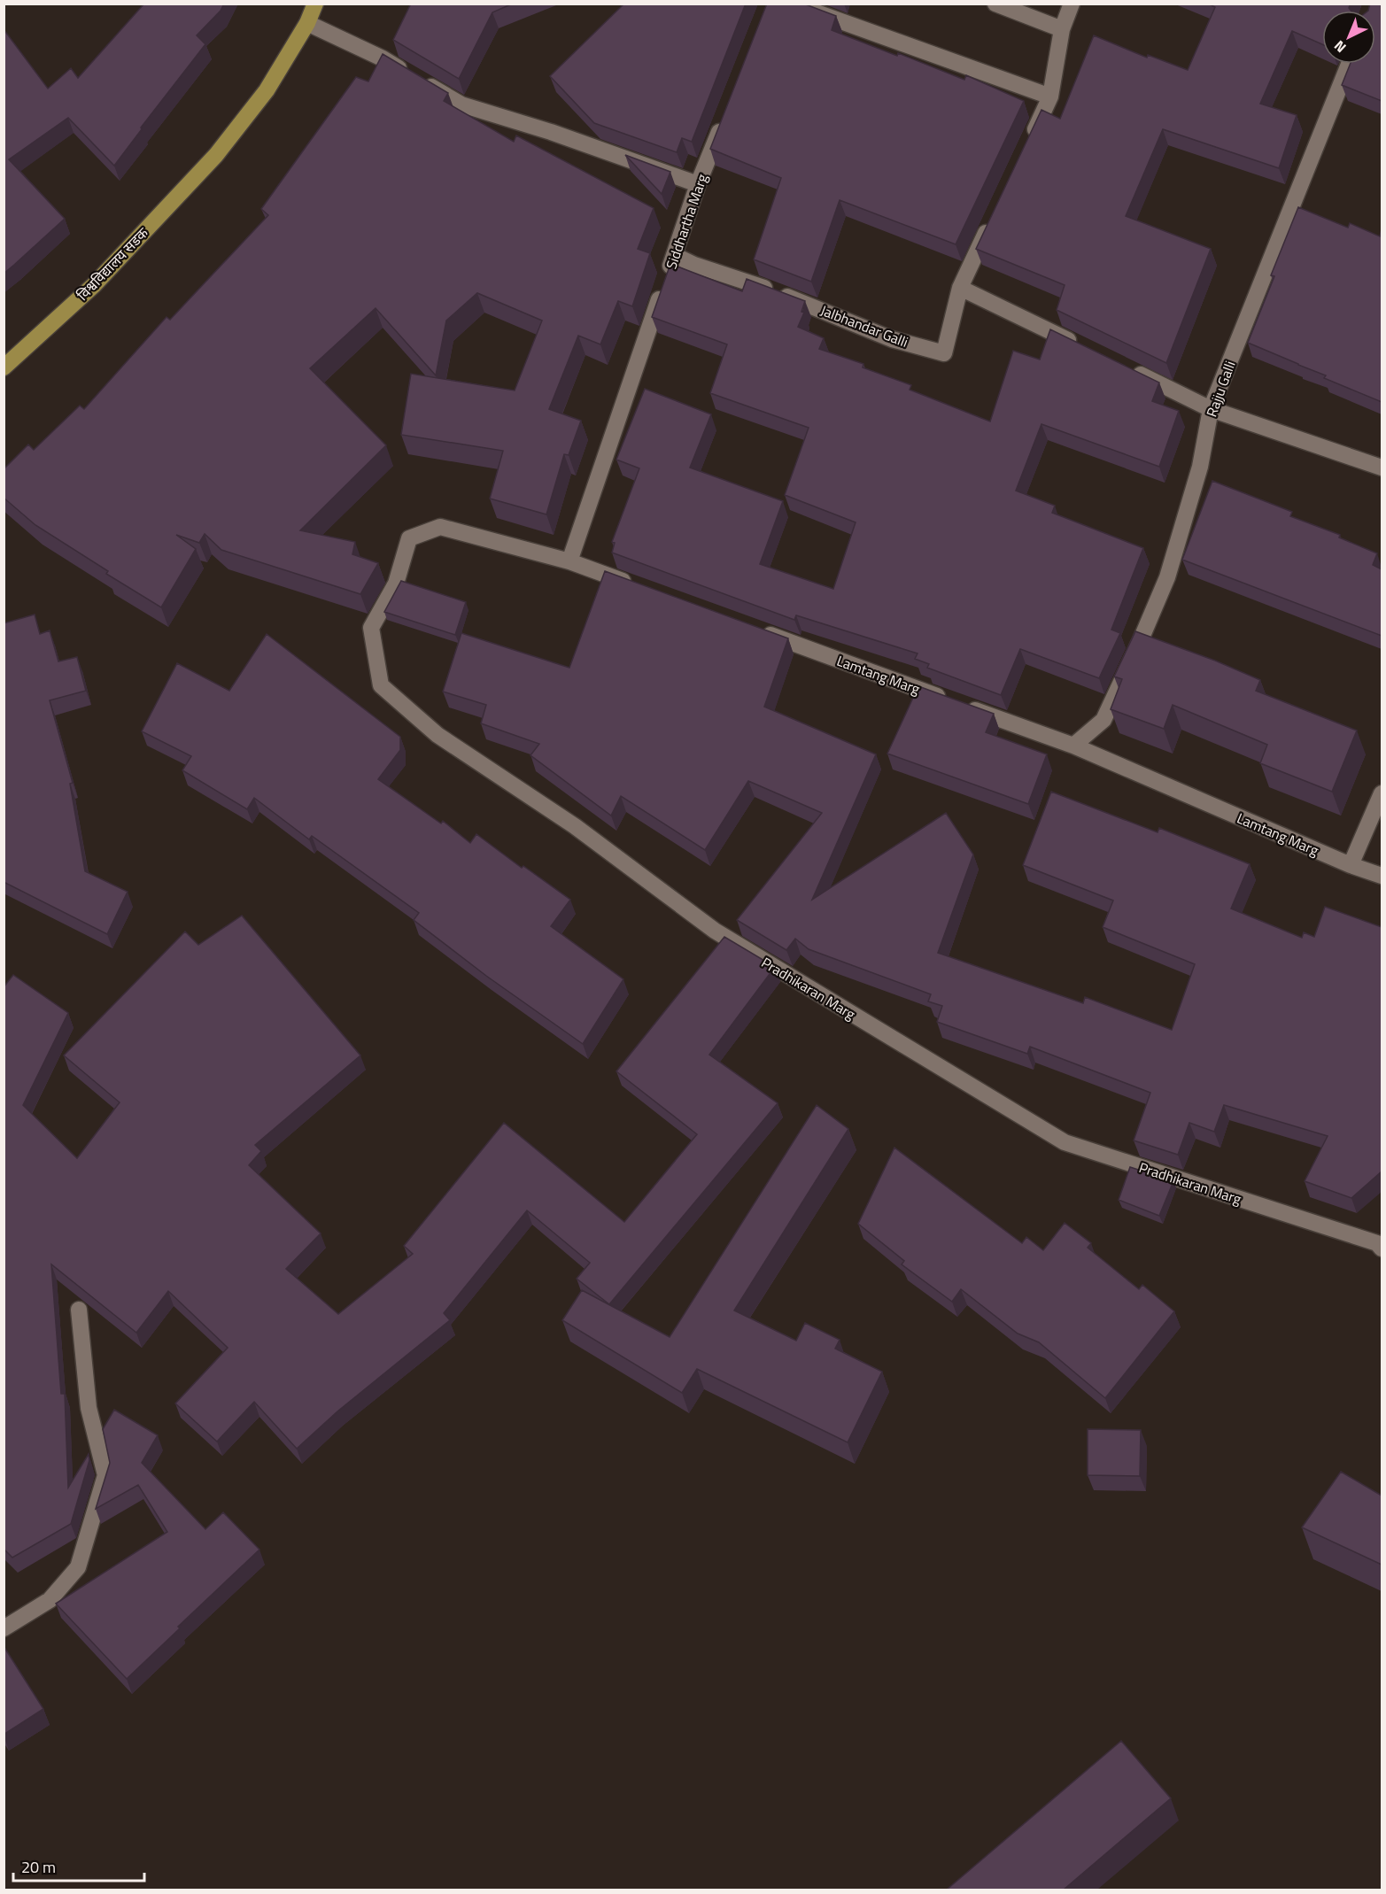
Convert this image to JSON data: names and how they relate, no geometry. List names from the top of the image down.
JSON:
{
  "streets": {
    "main road": ["विश्वविद्यालय सडक"],
    "street": [
      "Siddhartha Marg",
      "Jalbhandar Galli",
      "Rajju Galli",
      "Lamtang Marg",
      "Pradhikaran Marg"
    ]
  },
  "crossings": [
    ["Siddhartha Marg", "Jalbhandar Galli"],
    ["Siddhartha Marg", "Pradhikaran Marg"],
    ["Rajju Galli", "Lamtang Marg"]
  ],
  "scale_bar": "20 m",
  "north": "bottom left"
}
